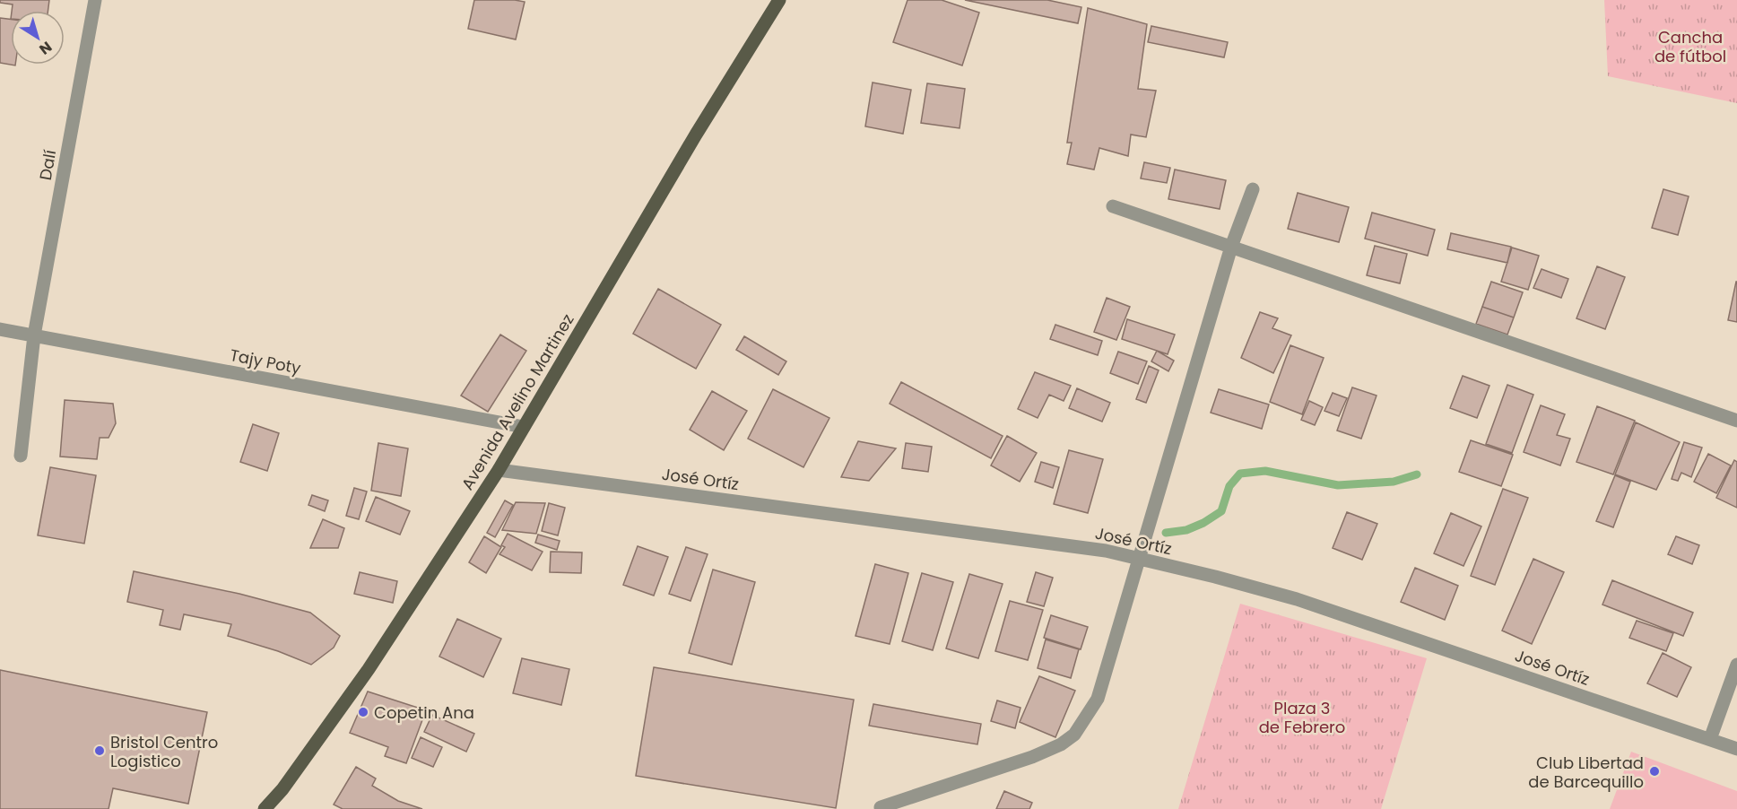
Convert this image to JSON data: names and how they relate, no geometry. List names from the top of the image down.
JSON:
{
  "streets": {
    "main road": ["Avenida Avelino Martinez"],
    "street": ["Dalí", "Tajy Poty", "José Ortíz"]
  },
  "crossings": [
    ["Dalí", "Tajy Poty"],
    ["Tajy Poty", "Avenida Avelino Martinez"],
    ["Avenida Avelino Martinez", "José Ortíz"]
  ],
  "parks": ["Cancha de fútbol", "Plaza 3 de Febrero"],
  "places": ["Copetin Ana", "Bristol Centro Logistico", "Club Libertad de Barcequillo"],
  "north": "bottom right"
}
